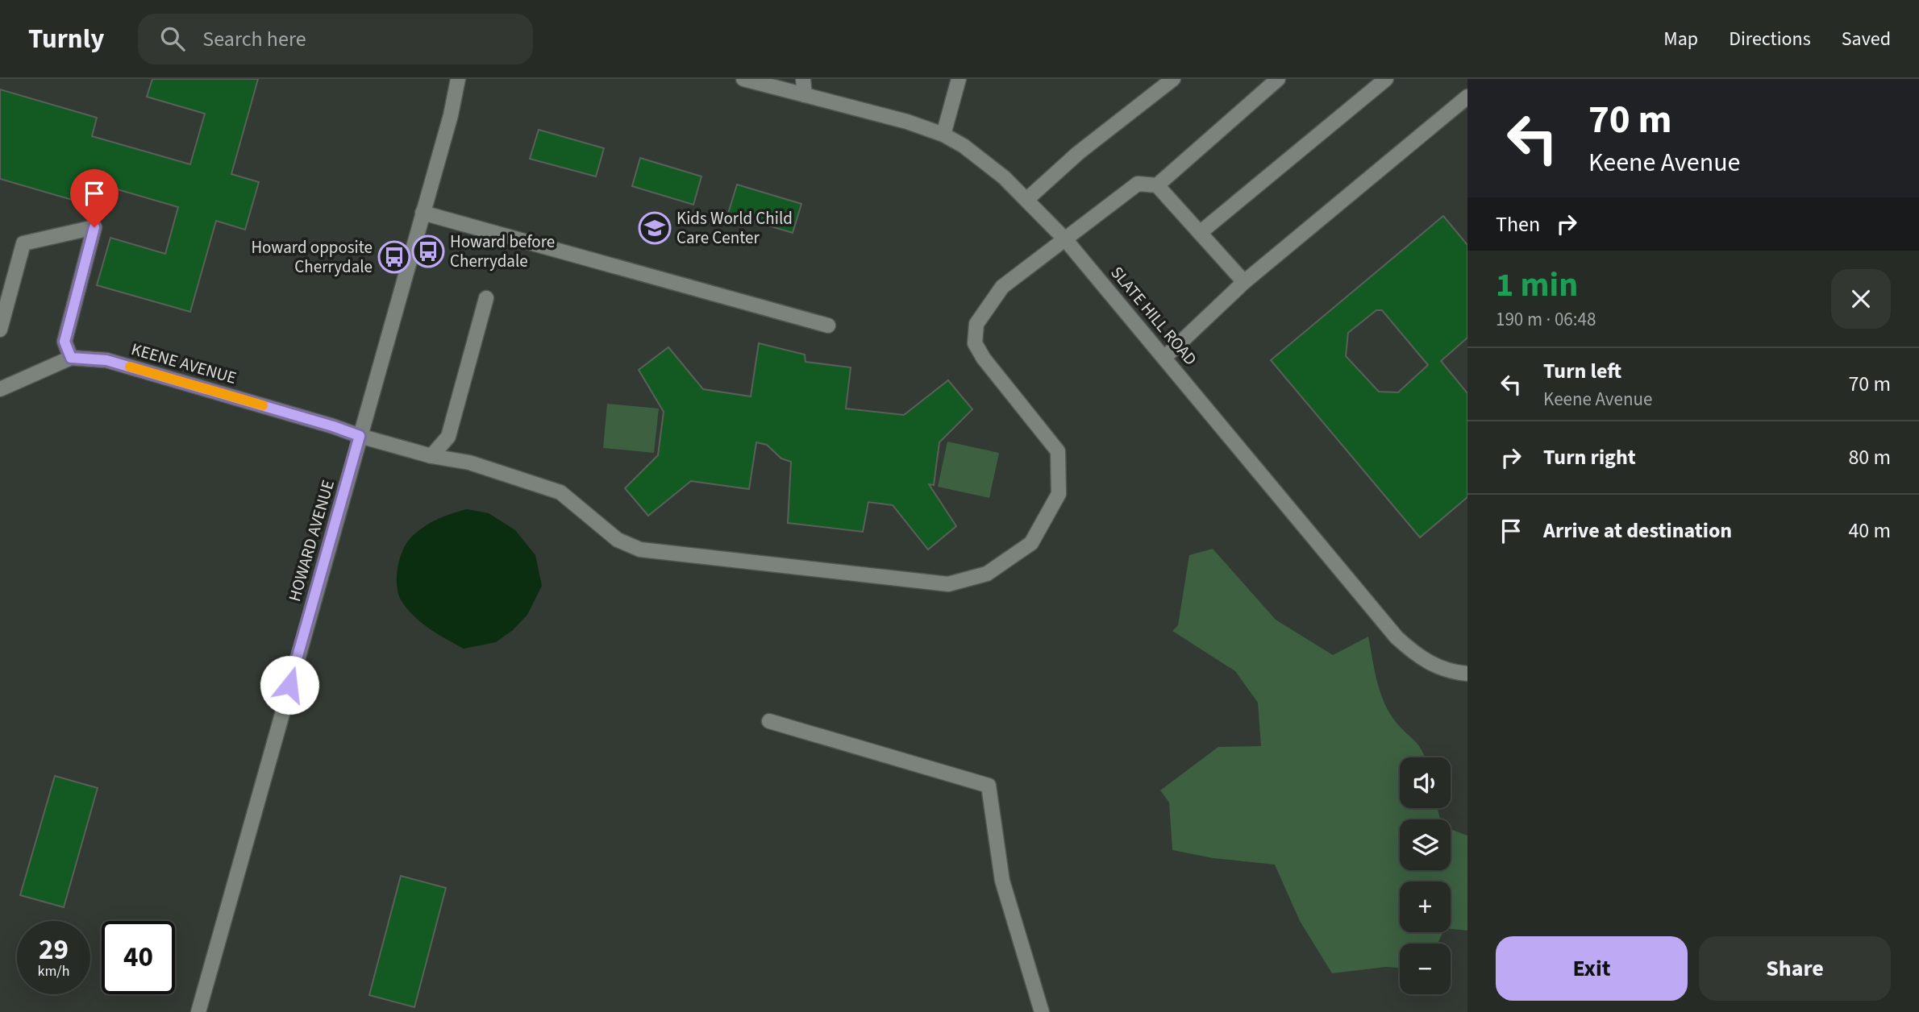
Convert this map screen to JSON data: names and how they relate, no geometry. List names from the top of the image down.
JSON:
{
  "streets": {
    "street": ["SLATE HILL ROAD", "KEENE AVENUE", "HOWARD AVENUE"]
  },
  "crossings": [
    ["SLATE HILL ROAD", "KEENE AVENUE"],
    ["KEENE AVENUE", "HOWARD AVENUE"]
  ],
  "places": {
    "school or university": ["Kids World Child Care Center"],
    "bus stop": ["Howard before Cherrydale", "Howard opposite Cherrydale"]
  },
  "page": {
    "header": "Turnly",
    "search": "Search here",
    "nav": ["Map", "Directions", "Saved"],
    "turn": ["70 m", "Keene Avenue"],
    "then": "Then",
    "heading": ["1 min", "190 m · 06:48"],
    "list": [
      {
        "name": "Turn left",
        "note": "Keene Avenue",
        "value": "70 m"
      },
      {
        "name": "Turn right",
        "value": "80 m"
      },
      {
        "name": "Arrive at destination",
        "value": "40 m"
      }
    ],
    "map_buttons": ["+", "−"],
    "speed": "29 km/h",
    "limit": "40",
    "buttons": ["Exit", "Share"]
  }
}
